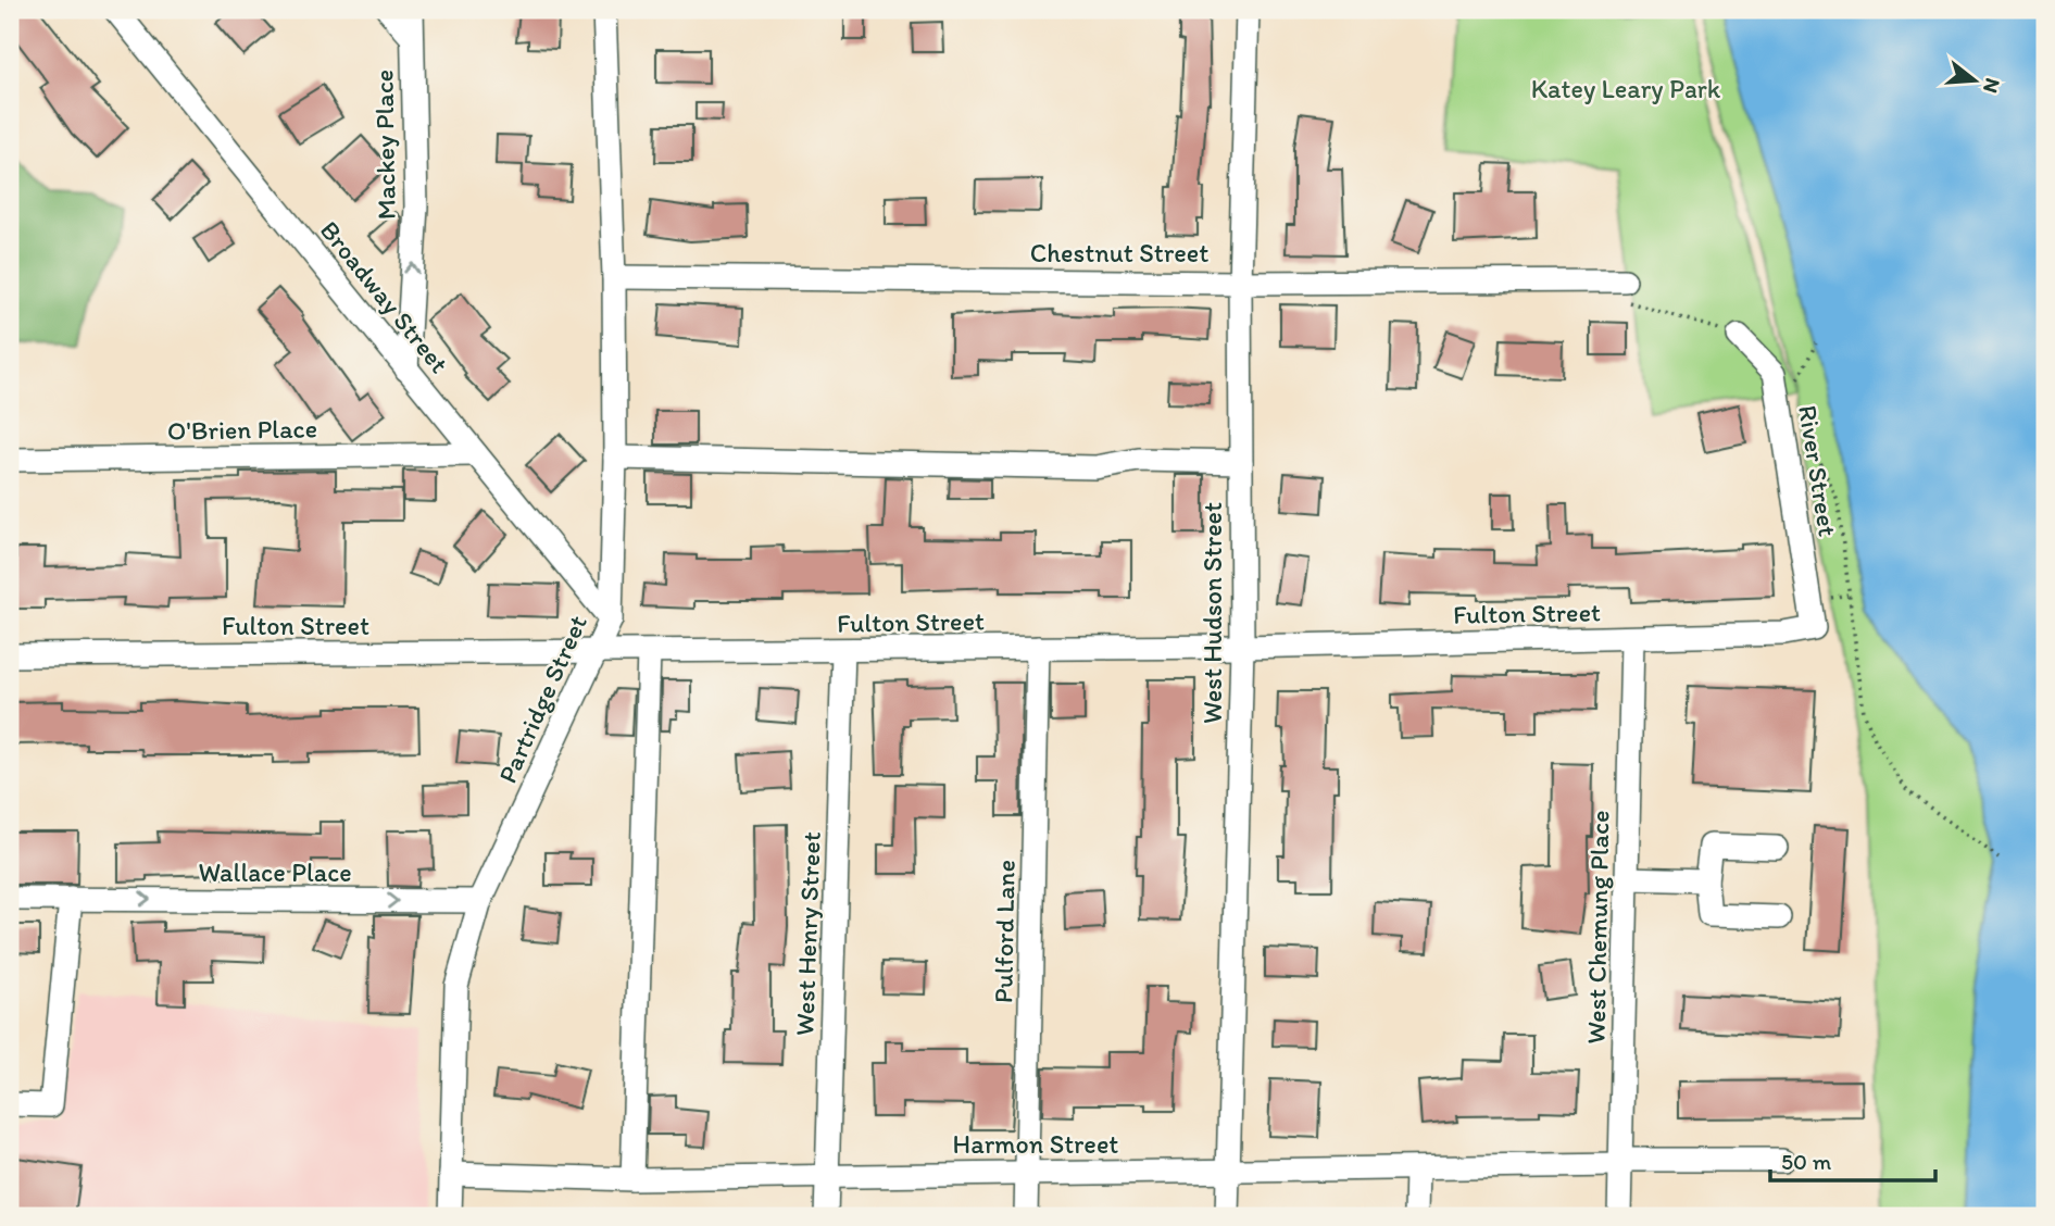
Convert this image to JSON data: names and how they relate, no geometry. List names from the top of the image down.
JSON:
{
  "streets": {
    "street": [
      "Mackey Place",
      "Chestnut Street",
      "Broadway Street",
      "O'Brien Place",
      "River Street",
      "West Hudson Street",
      "Fulton Street",
      "Partridge Street",
      "Wallace Place",
      "West Chemung Place",
      "Pulford Lane",
      "West Henry Street",
      "Harmon Street"
    ]
  },
  "crossings": [
    ["Mackey Place", "Broadway Street"],
    ["Chestnut Street", "West Hudson Street"],
    ["Chestnut Street", "Partridge Street"],
    ["Broadway Street", "O'Brien Place"],
    ["Broadway Street", "Partridge Street"],
    ["River Street", "Fulton Street"],
    ["West Hudson Street", "Fulton Street"],
    ["West Hudson Street", "Harmon Street"],
    ["Fulton Street", "Partridge Street"],
    ["Fulton Street", "West Chemung Place"],
    ["Fulton Street", "Pulford Lane"],
    ["Fulton Street", "West Henry Street"],
    ["Partridge Street", "Wallace Place"],
    ["Partridge Street", "Harmon Street"],
    ["West Chemung Place", "Harmon Street"],
    ["Pulford Lane", "Harmon Street"],
    ["West Henry Street", "Harmon Street"]
  ],
  "one_way": ["Mackey Place", "Wallace Place"],
  "parks": ["Katey Leary Park"],
  "scale_bar": "50 m",
  "north": "right"
}
